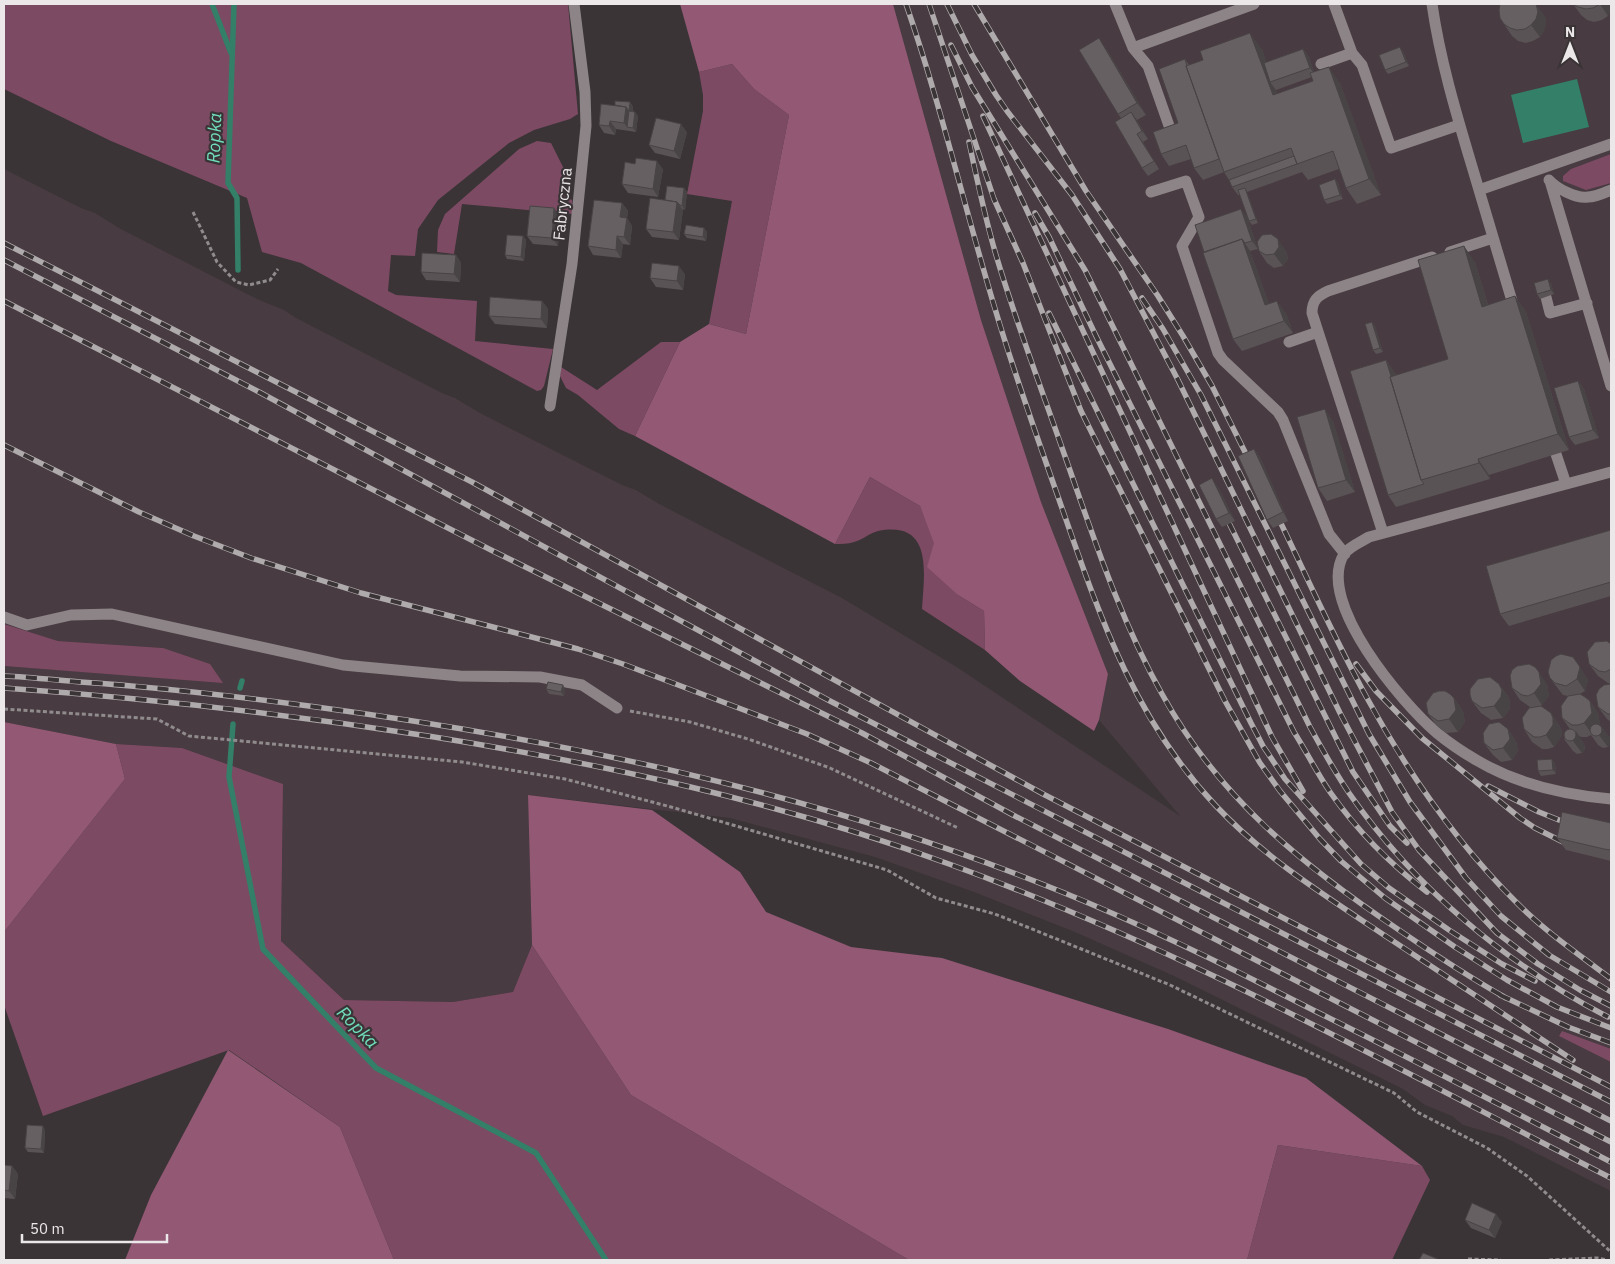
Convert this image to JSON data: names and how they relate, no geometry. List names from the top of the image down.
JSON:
{
  "streets": {
    "lane": ["Fabryczna"]
  },
  "water": ["Ropka"],
  "scale_bar": "50 m",
  "north": "top"
}
